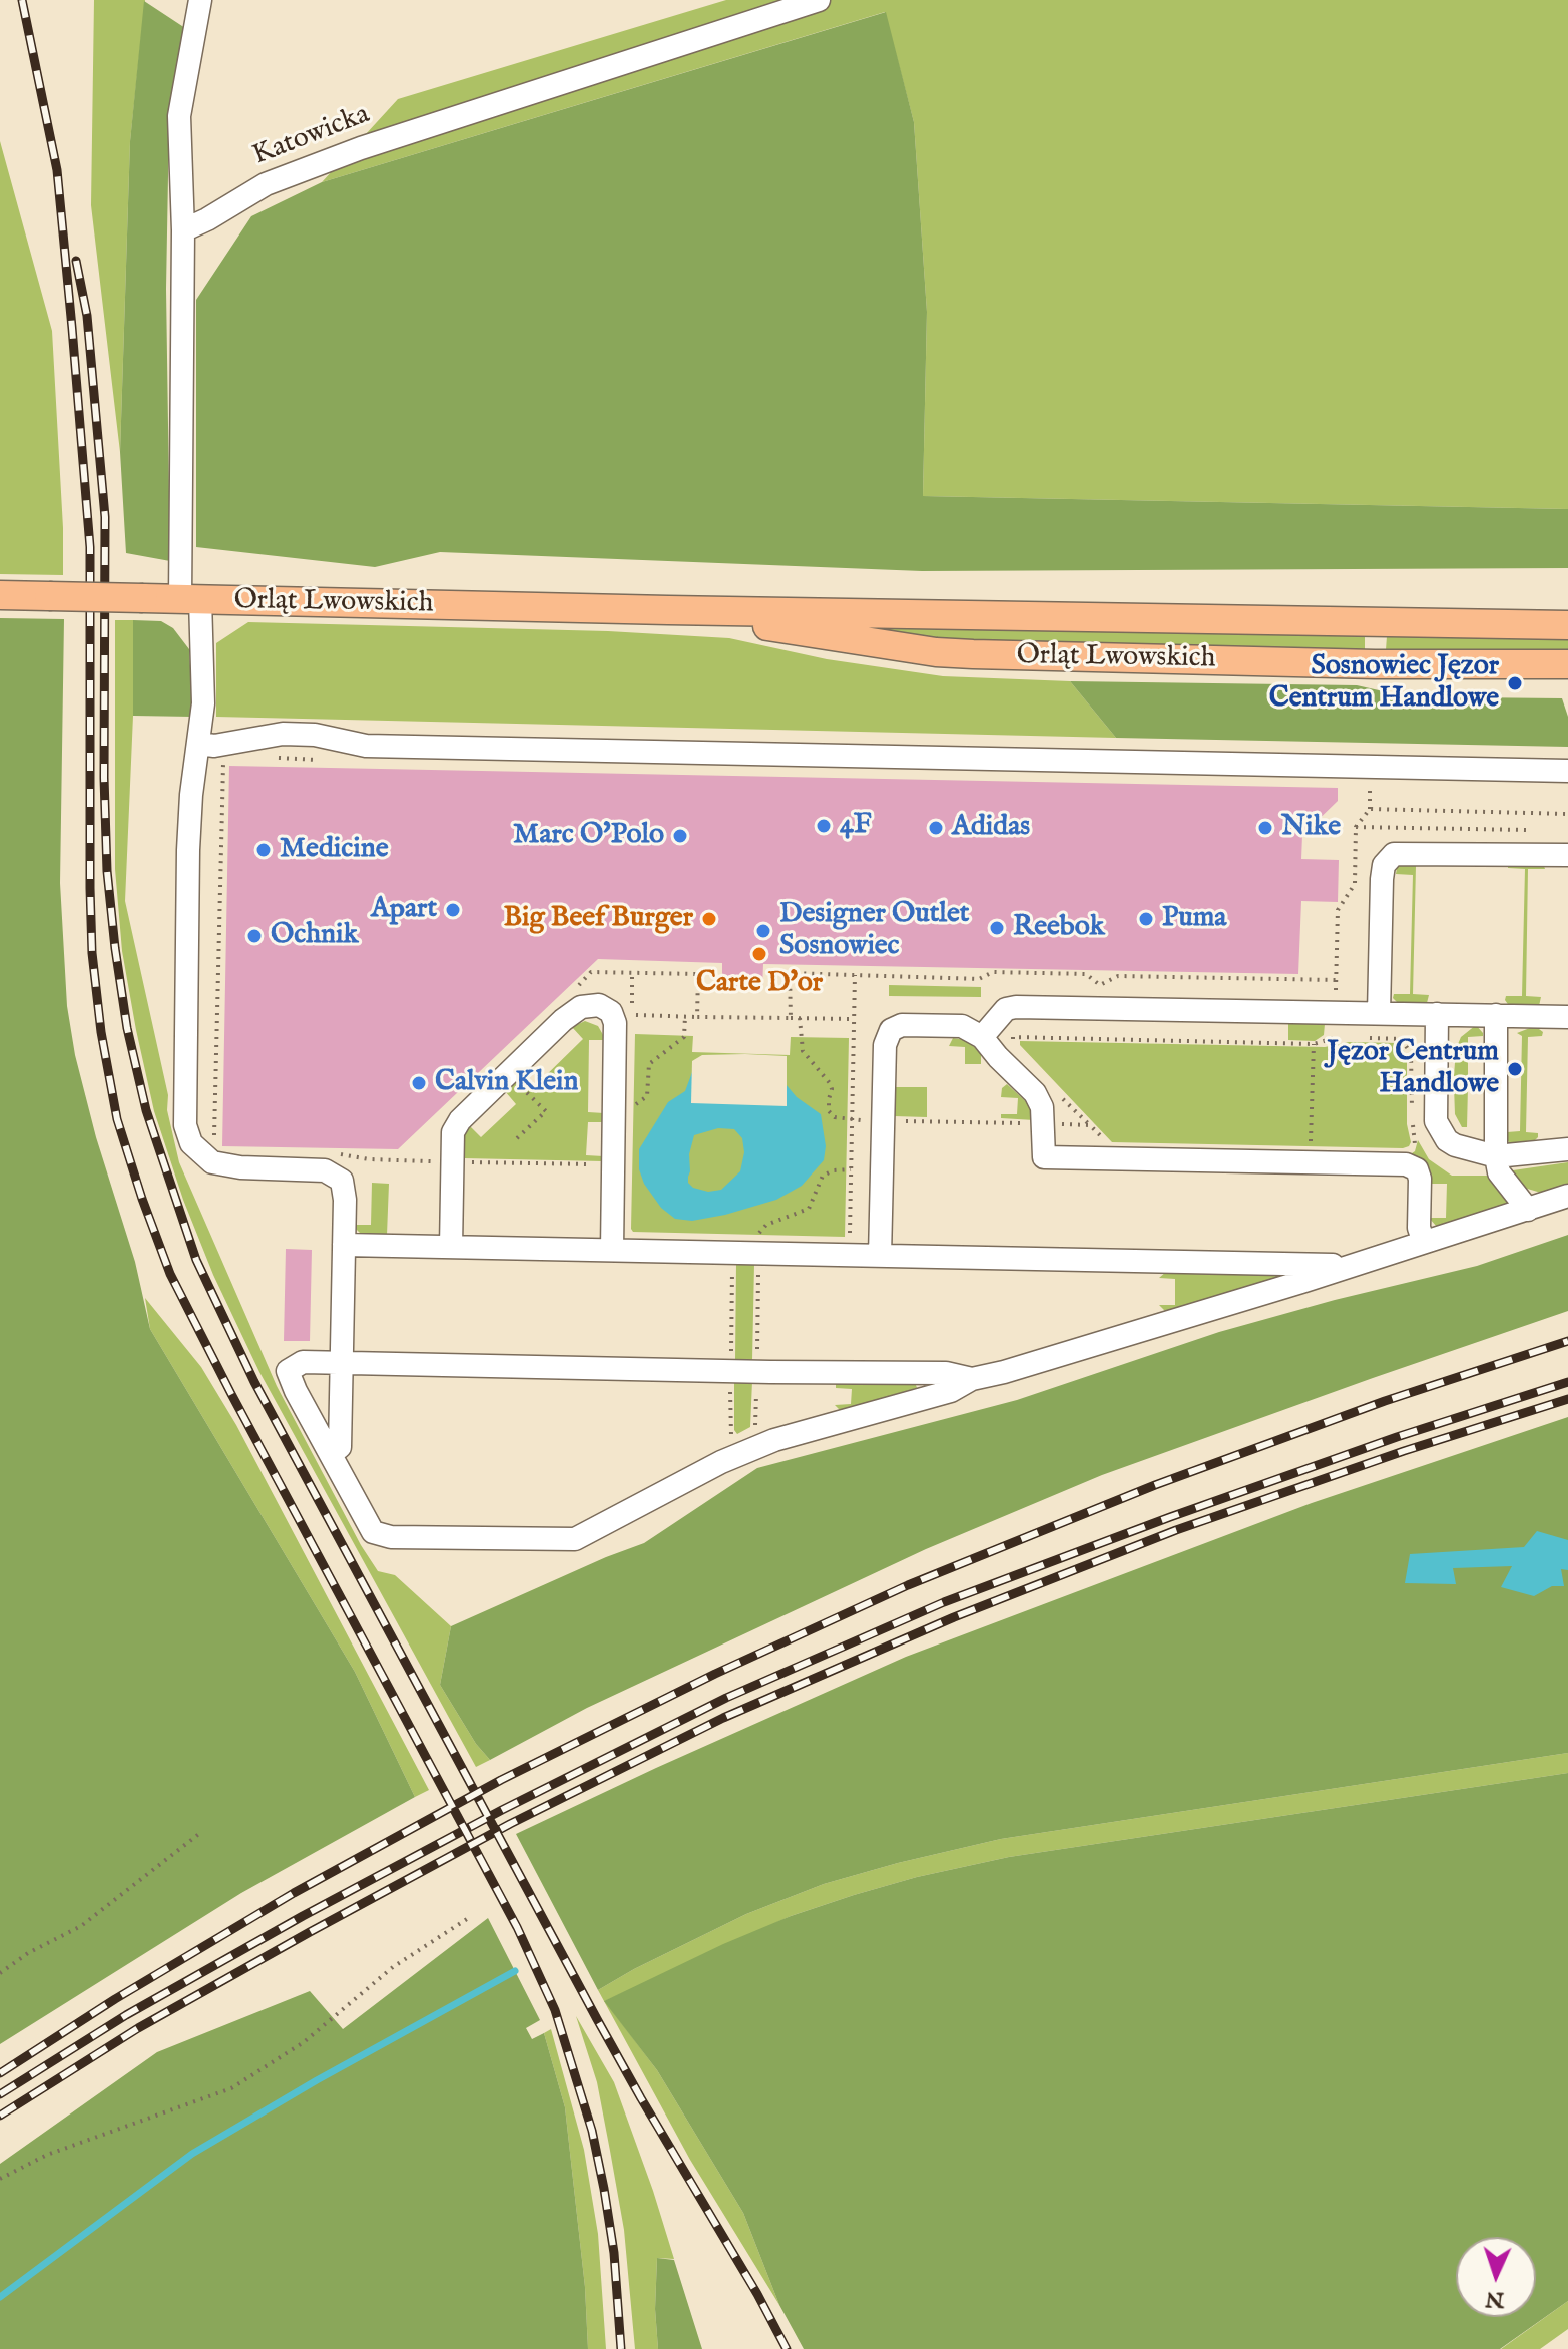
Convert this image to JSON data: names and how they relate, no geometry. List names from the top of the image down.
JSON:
{
  "streets": {
    "main road": ["Orląt Lwowskich"],
    "lane": ["Katowicka"]
  },
  "places": [
    "Sosnowiec Jęzor Centrum Handlowe",
    "4F",
    "Adidas",
    "Nike",
    "Marc O'Polo",
    "Medicine",
    "Apart",
    "Big Beef Burger",
    "Puma",
    "Reebok",
    "Designer Outlet Sosnowiec",
    "Ochnik",
    "Carte D'or",
    "Jęzor Centrum Handlowe",
    "Calvin Klein"
  ],
  "north": "bottom"
}
